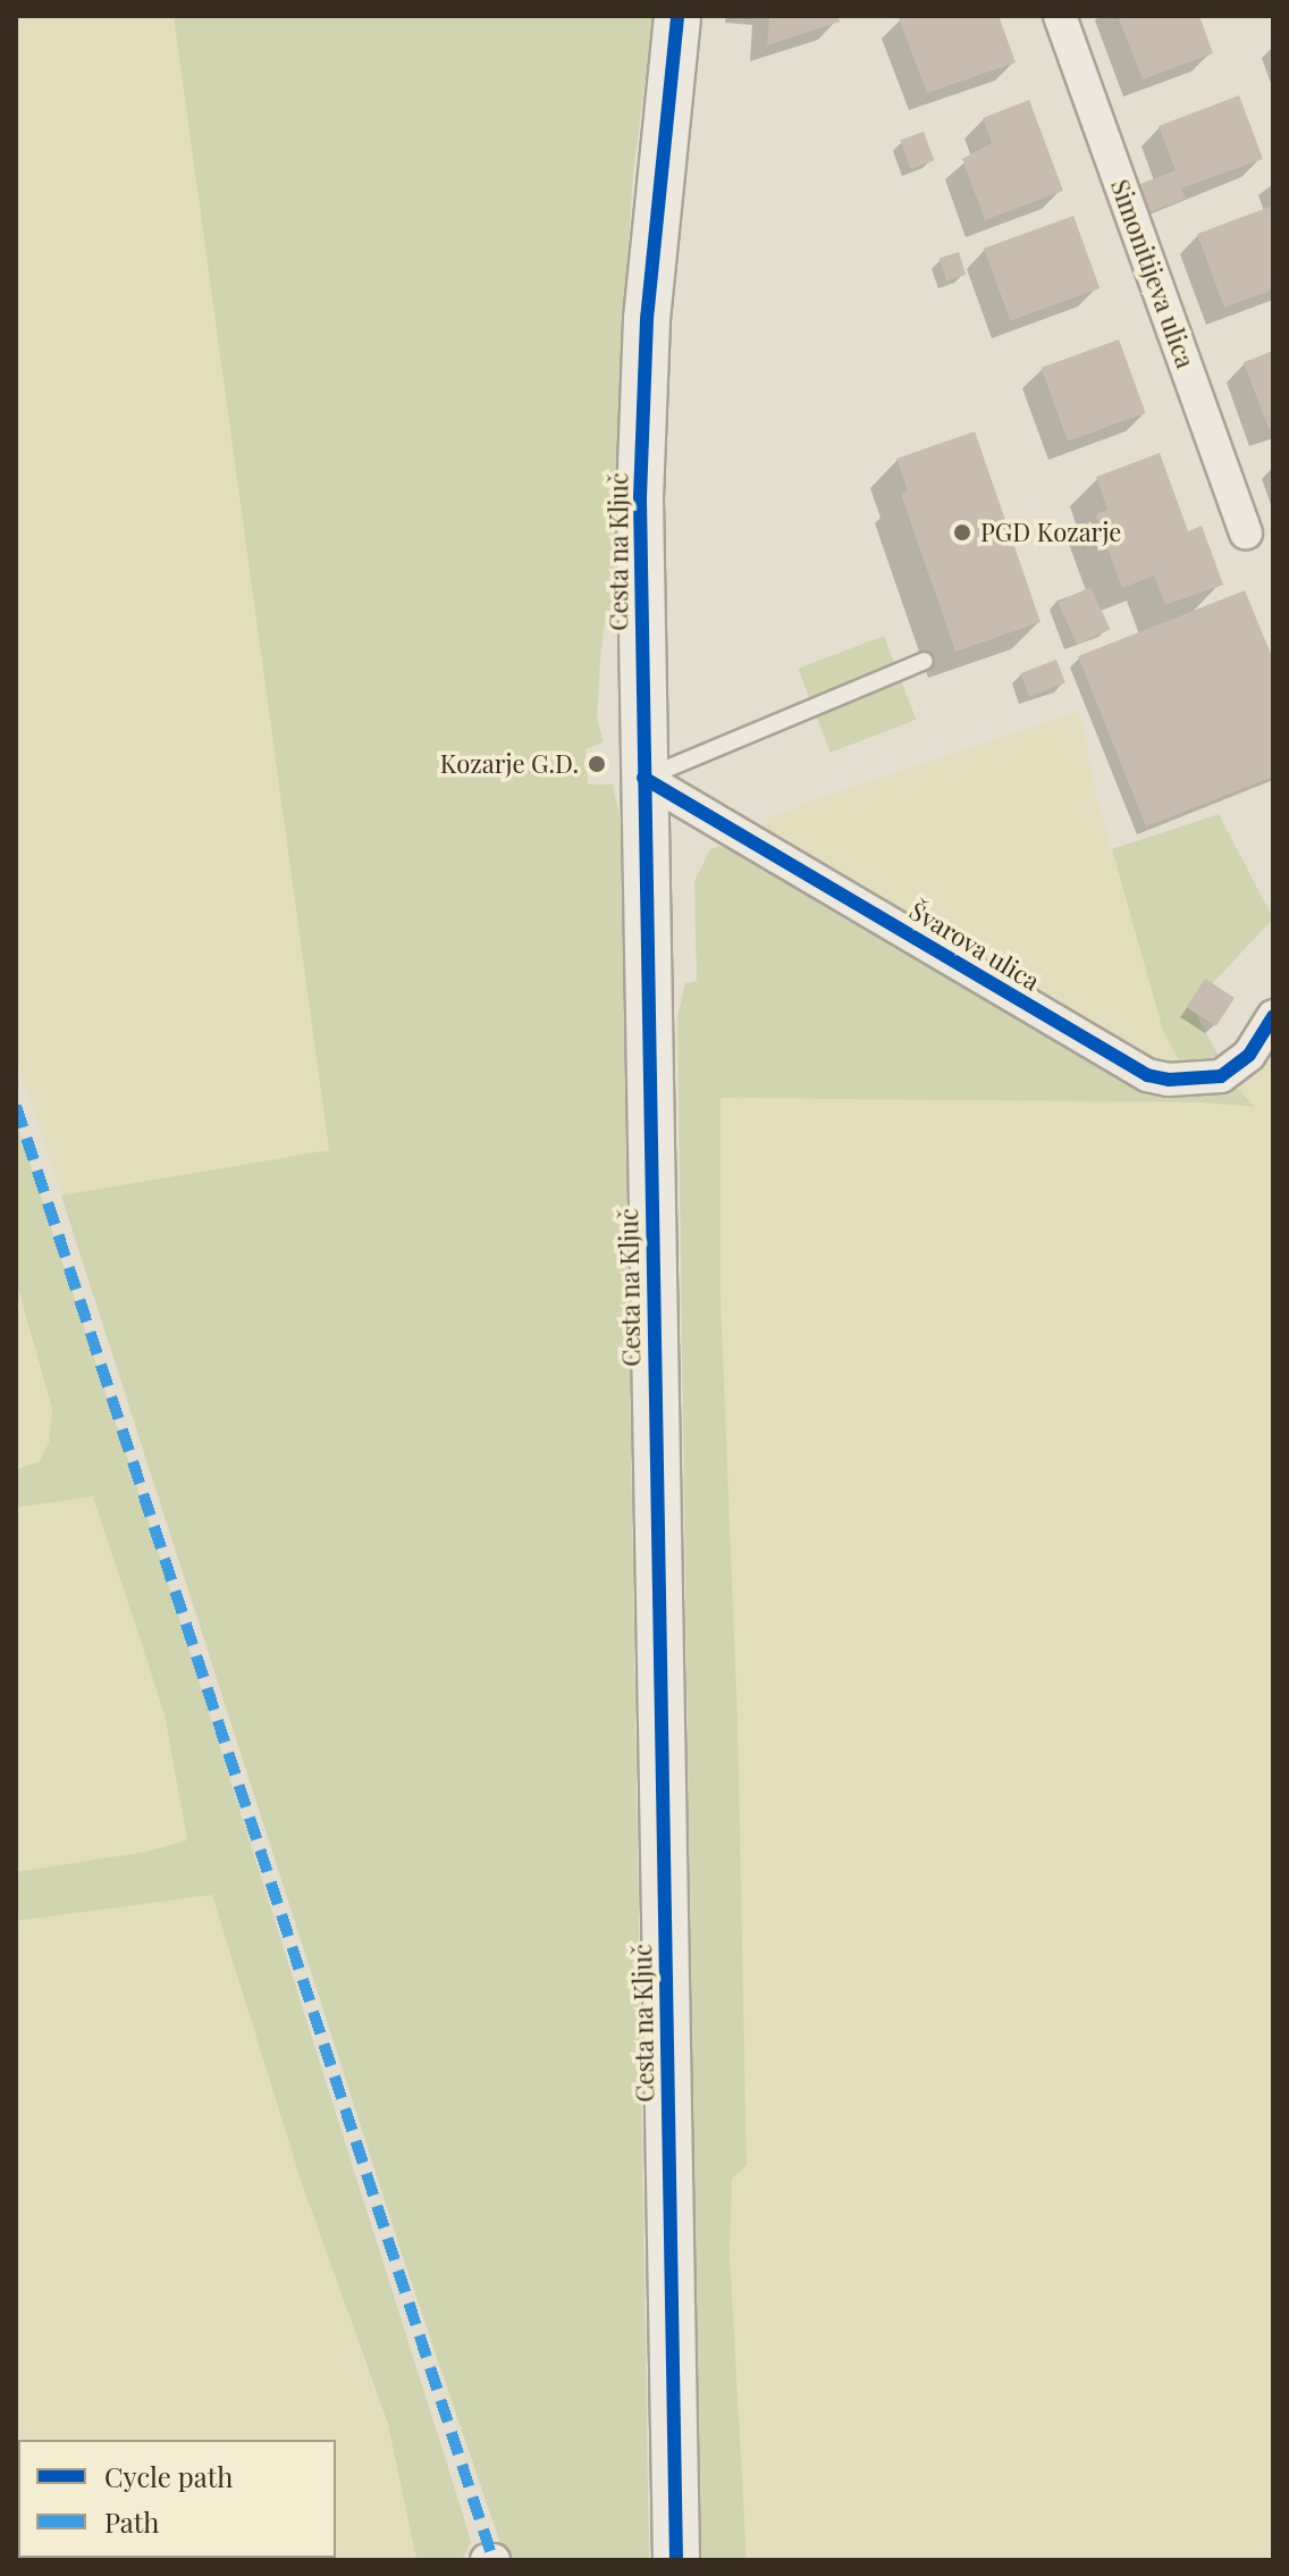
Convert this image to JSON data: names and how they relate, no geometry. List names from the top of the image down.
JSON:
{
  "streets": {
    "street": ["Simonitijeva ulica", "Cesta na Ključ", "Švarova ulica"]
  },
  "crossings": [
    ["Cesta na Ključ", "Švarova ulica"]
  ],
  "places": ["PGD Kozarje", "Kozarje G.D."],
  "legend": ["Cycle path", "Path"]
}
